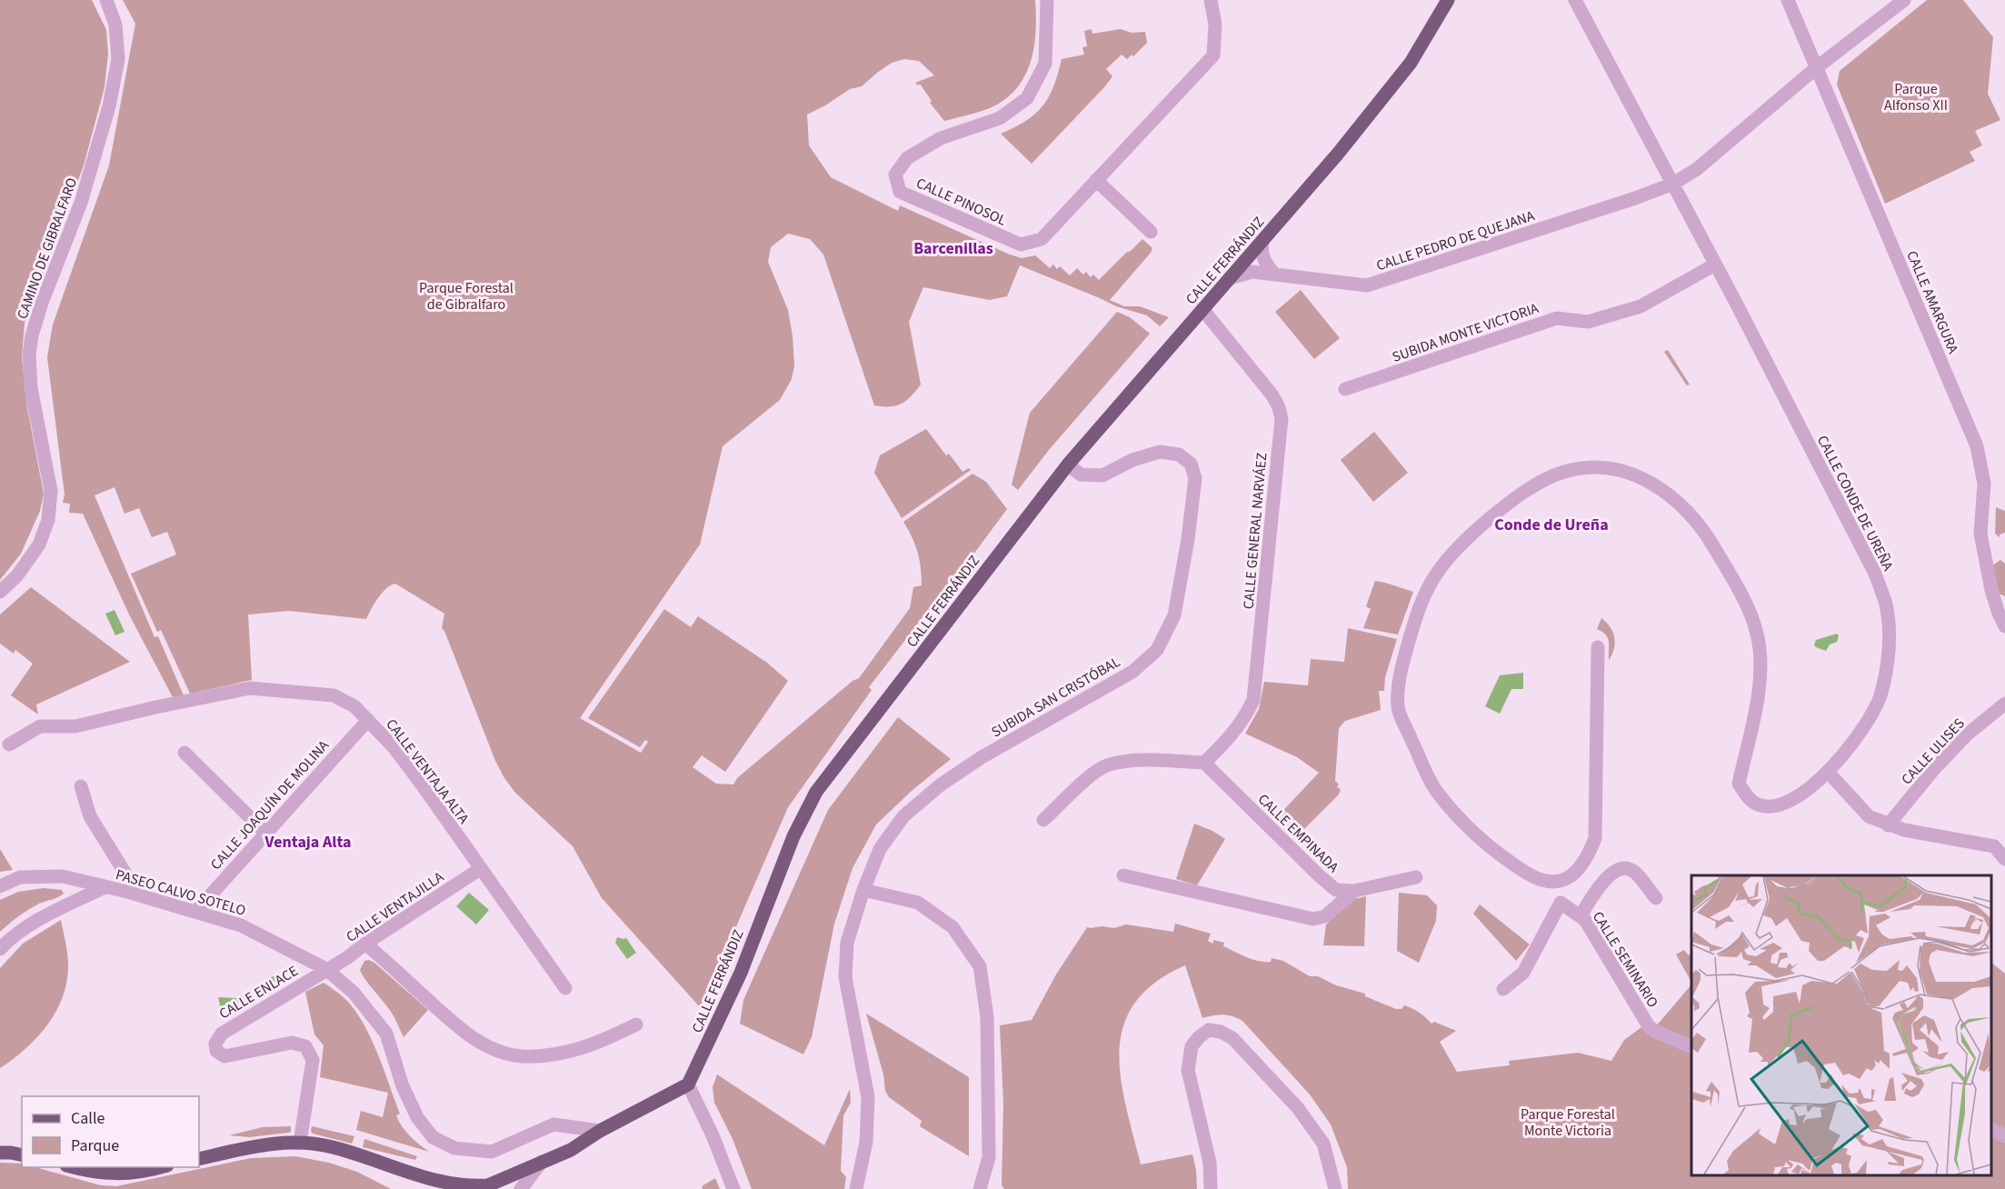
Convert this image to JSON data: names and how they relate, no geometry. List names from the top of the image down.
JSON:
{
  "streets": {
    "main road": ["CALLE FERRÁNDIZ"],
    "street": [
      "CALLE PINOSOL",
      "CALLE PEDRO DE QUEJANA",
      "CAMINO DE GIBRALFARO",
      "CALLE AMARGURA",
      "SUBIDA MONTE VICTORIA",
      "CALLE CONDE DE UREÑA",
      "CALLE GENERAL NARVÁEZ",
      "SUBIDA SAN CRISTÓBAL",
      "CALLE ULISES",
      "CALLE VENTAJA ALTA",
      "CALLE JOAQUÍN DE MOLINA",
      "CALLE EMPINADA",
      "PASEO CALVO SOTELO",
      "CALLE VENTAJILLA",
      "CALLE SEMINARIO",
      "CALLE ENLACE"
    ]
  },
  "crossings": [
    ["CALLE PEDRO DE QUEJANA", "CALLE FERRÁNDIZ"],
    ["CALLE PEDRO DE QUEJANA", "CALLE AMARGURA"],
    ["CALLE PEDRO DE QUEJANA", "CALLE CONDE DE UREÑA"],
    ["CALLE FERRÁNDIZ", "CALLE GENERAL NARVÁEZ"],
    ["CALLE FERRÁNDIZ", "SUBIDA SAN CRISTÓBAL"],
    ["SUBIDA MONTE VICTORIA", "CALLE CONDE DE UREÑA"],
    ["CALLE GENERAL NARVÁEZ", "CALLE EMPINADA"],
    ["CALLE VENTAJA ALTA", "CALLE JOAQUÍN DE MOLINA"],
    ["CALLE VENTAJA ALTA", "CALLE VENTAJILLA"],
    ["CALLE JOAQUÍN DE MOLINA", "PASEO CALVO SOTELO"],
    ["PASEO CALVO SOTELO", "CALLE VENTAJILLA"],
    ["PASEO CALVO SOTELO", "CALLE ENLACE"],
    ["CALLE VENTAJILLA", "CALLE ENLACE"]
  ],
  "districts": ["Barcenillas", "Conde de Ureña", "Ventaja Alta"],
  "parks": ["Parque Alfonso XII", "Parque Forestal de Gibralfaro", "Parque Forestal Monte Victoria"],
  "legend": ["Calle", "Parque"]
}
